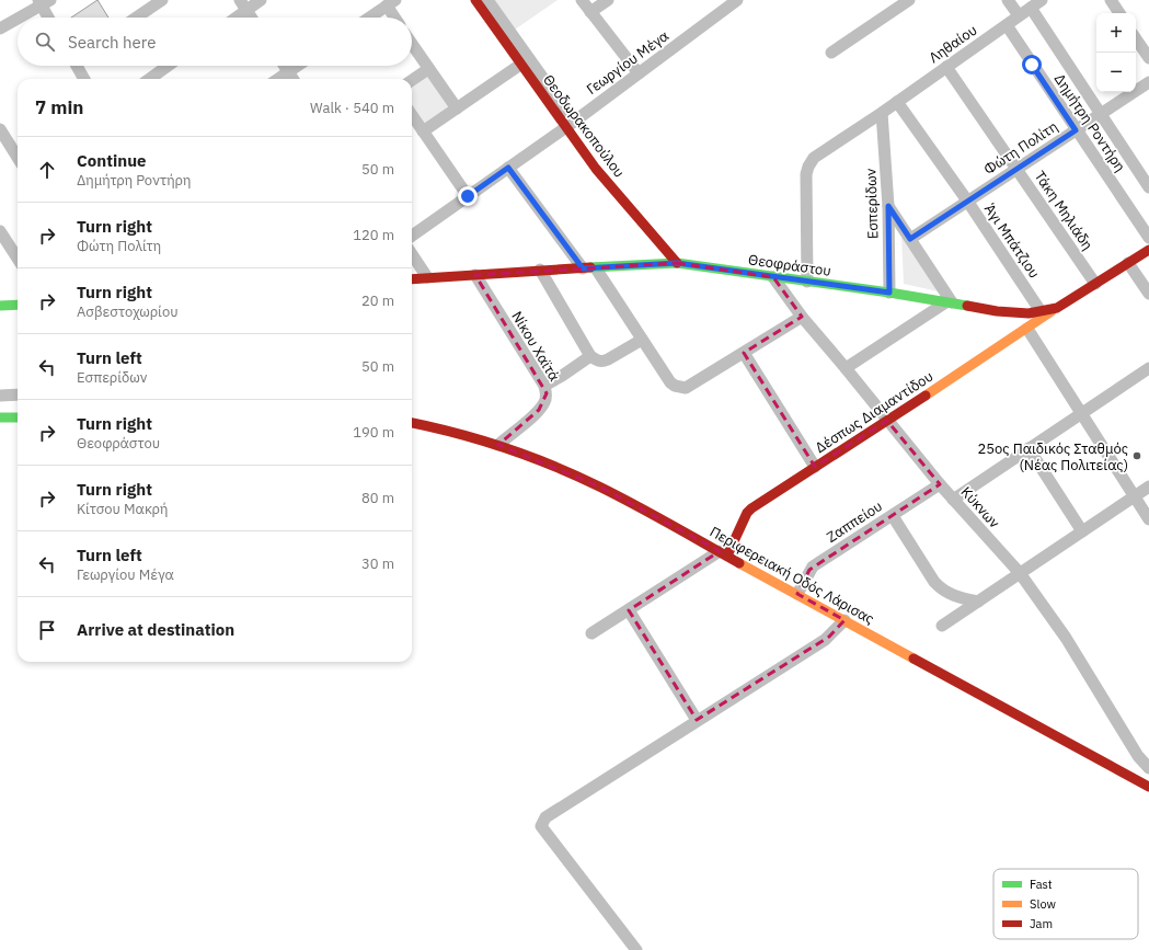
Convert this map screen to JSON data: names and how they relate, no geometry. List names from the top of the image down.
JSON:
{
  "streets": {
    "main road": [
      "Θεοδωρακοπούλου",
      "Θεοφράστου",
      "Δέσπως Διαμαντίδου",
      "Περιφερειακή Οδός Λάρισας"
    ],
    "street": [
      "Ληθαίου",
      "Γεωργίου Μέγα",
      "Δημήτρη Ροντήρη",
      "Φώτη Πολίτη",
      "Εσπερίδων",
      "Τάκη Μηλιάδη",
      "Άγι Μπάτζιου",
      "Νίκου Χαϊτά",
      "Κύκνων",
      "Ζαππείου"
    ]
  },
  "crossings": [
    ["Ληθαίου", "Δημήτρη Ροντήρη"],
    ["Ληθαίου", "Εσπερίδων"],
    ["Ληθαίου", "Τάκη Μηλιάδη"],
    ["Ληθαίου", "Άγι Μπάτζιου"],
    ["Ληθαίου", "Θεοφράστου"],
    ["Γεωργίου Μέγα", "Θεοδωρακοπούλου"],
    ["Δημήτρη Ροντήρη", "Φώτη Πολίτη"],
    ["Θεοδωρακοπούλου", "Θεοφράστου"],
    ["Φώτη Πολίτη", "Τάκη Μηλιάδη"],
    ["Φώτη Πολίτη", "Άγι Μπάτζιου"],
    ["Εσπερίδων", "Θεοφράστου"],
    ["Τάκη Μηλιάδη", "Θεοφράστου"],
    ["Άγι Μπάτζιου", "Θεοφράστου"],
    ["Θεοφράστου", "Νίκου Χαϊτά"],
    ["Θεοφράστου", "Δέσπως Διαμαντίδου"],
    ["Θεοφράστου", "Κύκνων"],
    ["Νίκου Χαϊτά", "Περιφερειακή Οδός Λάρισας"],
    ["Δέσπως Διαμαντίδου", "Κύκνων"],
    ["Δέσπως Διαμαντίδου", "Περιφερειακή Οδός Λάρισας"],
    ["Κύκνων", "Ζαππείου"],
    ["Ζαππείου", "Περιφερειακή Οδός Λάρισας"]
  ],
  "places": ["25ος Παιδικός Σταθμός (Νέας Πολιτείας)"],
  "legend": ["Fast", "Slow", "Jam"],
  "page": {
    "map_buttons": ["+", "−"],
    "search": "Search here",
    "heading": ["7 min", "Walk · 540 m"],
    "list": [
      ["Continue", "Δημήτρη Ροντήρη", "50 m"],
      ["Turn right", "Φώτη Πολίτη", "120 m"],
      ["Turn right", "Ασβεστοχωρίου", "20 m"],
      ["Turn left", "Εσπερίδων", "50 m"],
      ["Turn right", "Θεοφράστου", "190 m"],
      ["Turn right", "Κίτσου Μακρή", "80 m"],
      ["Turn left", "Γεωργίου Μέγα", "30 m"],
      "Arrive at destination"
    ]
  }
}
